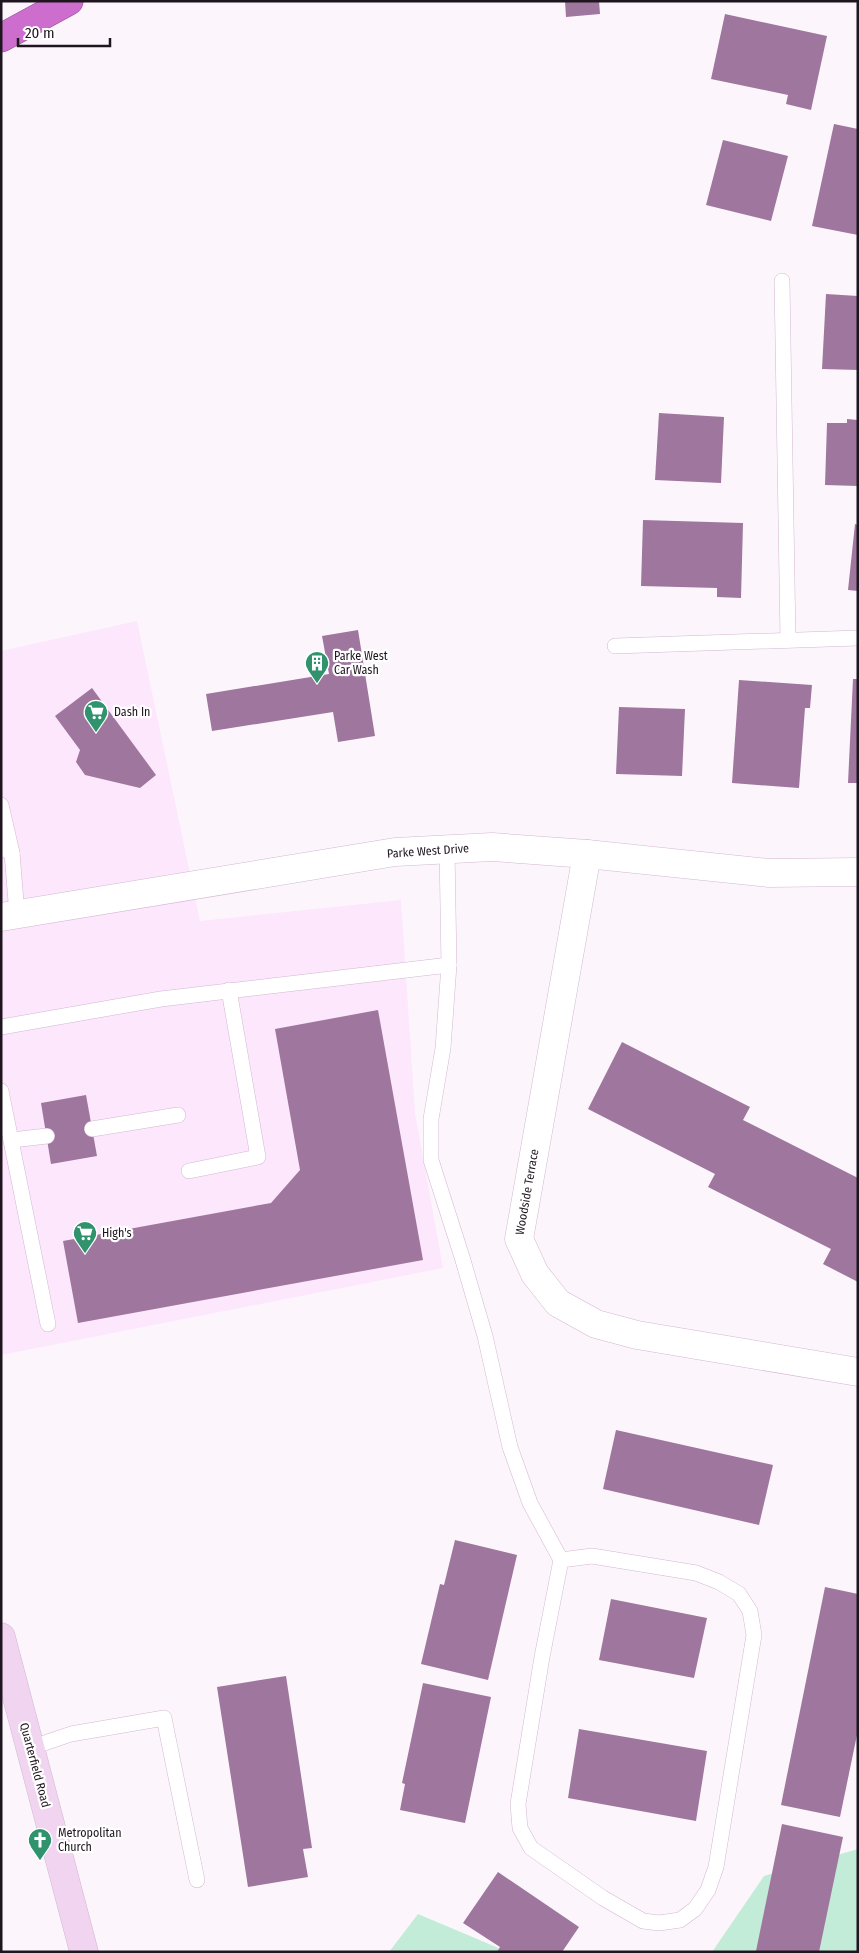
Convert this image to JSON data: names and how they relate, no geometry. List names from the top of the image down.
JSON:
{
  "streets": {
    "main road": ["Quarterfield Road"],
    "street": ["Parke West Drive", "Woodside Terrace"]
  },
  "crossings": [
    ["Parke West Drive", "Woodside Terrace"]
  ],
  "places": {
    "building": ["Parke West Car Wash"],
    "supermarket": ["Dash In", "High's"],
    "church": ["Metropolitan Church"]
  },
  "scale_bar": "20 m"
}
